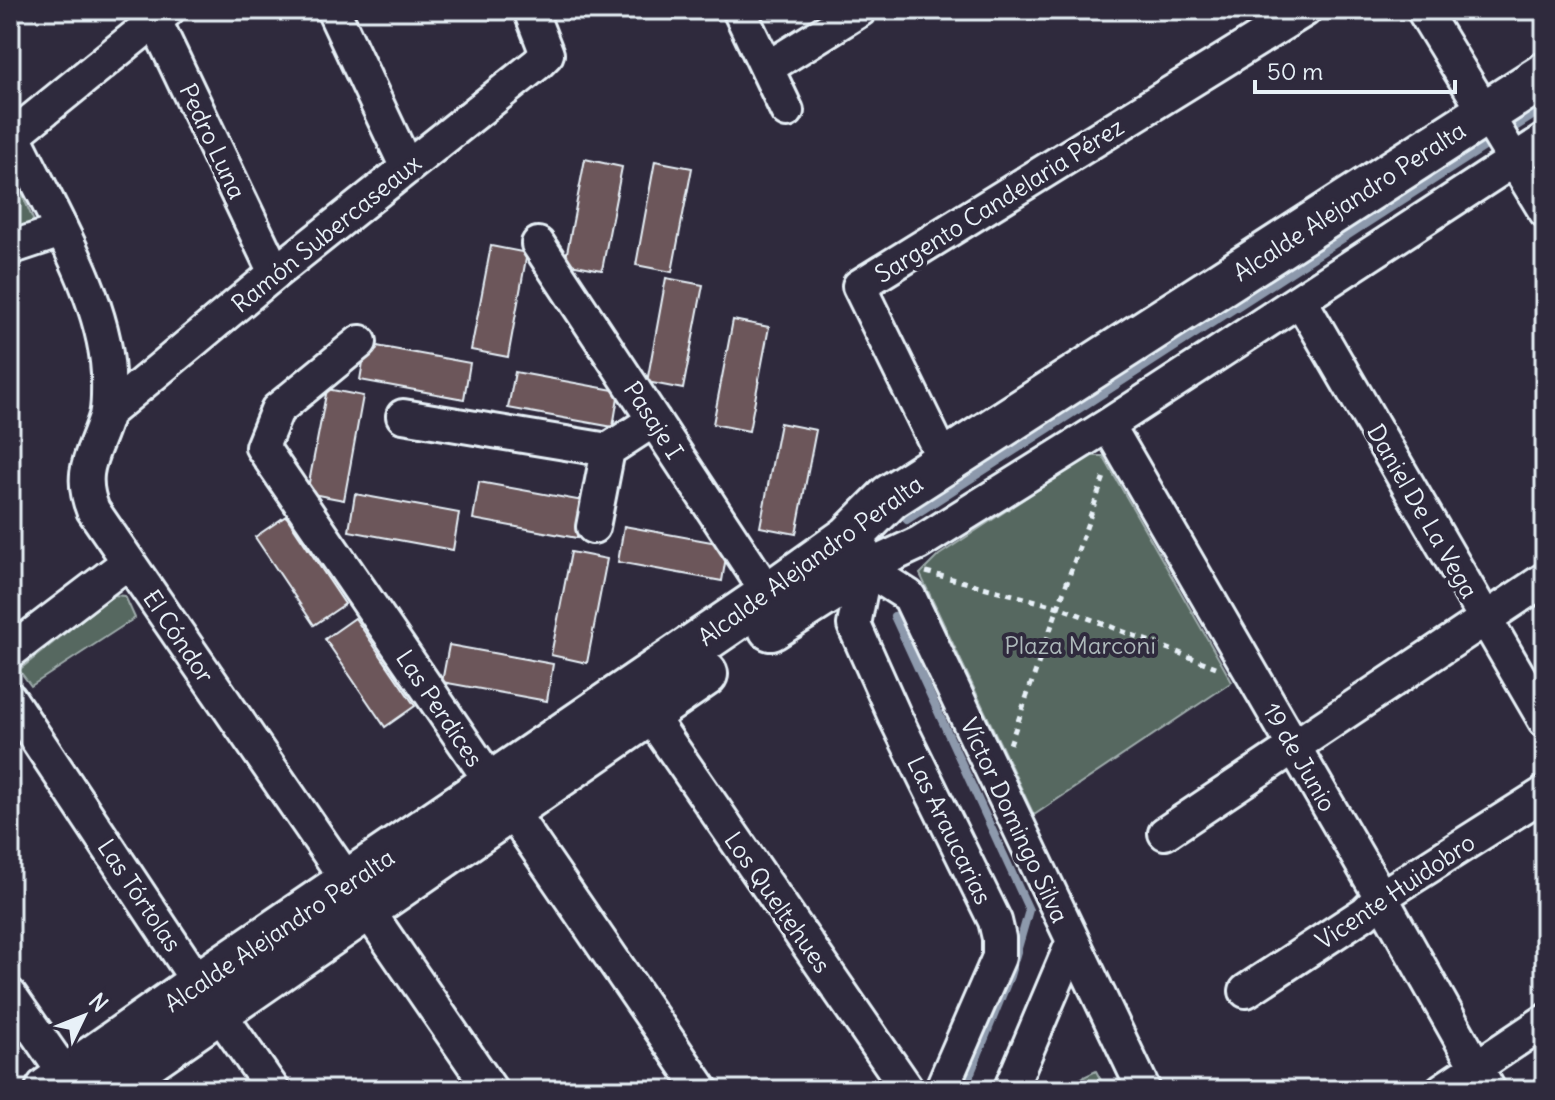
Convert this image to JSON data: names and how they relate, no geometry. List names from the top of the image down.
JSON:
{
  "streets": {
    "main road": ["Alcalde Alejandro Peralta"],
    "street": [
      "Pedro Luna",
      "Sargento Candelaria Pérez",
      "Ramón Subercaseaux",
      "Pasaje I",
      "Daniel De La Vega",
      "El Cóndor",
      "Las Perdices",
      "19 de Junio",
      "Víctor Domingo Silva",
      "Las Araucarias",
      "Vicente Huidobro",
      "Las Tórtolas",
      "Los Queltehues"
    ]
  },
  "crossings": [
    ["Pedro Luna", "Ramón Subercaseaux"],
    ["Sargento Candelaria Pérez", "Alcalde Alejandro Peralta"],
    ["Alcalde Alejandro Peralta", "Pasaje I"],
    ["Alcalde Alejandro Peralta", "Daniel De La Vega"],
    ["Alcalde Alejandro Peralta", "El Cóndor"],
    ["Alcalde Alejandro Peralta", "Las Perdices"],
    ["Alcalde Alejandro Peralta", "19 de Junio"],
    ["Alcalde Alejandro Peralta", "Víctor Domingo Silva"],
    ["Alcalde Alejandro Peralta", "Las Araucarias"],
    ["Alcalde Alejandro Peralta", "Las Tórtolas"],
    ["Alcalde Alejandro Peralta", "Los Queltehues"],
    ["Ramón Subercaseaux", "El Cóndor"],
    ["19 de Junio", "Vicente Huidobro"],
    ["Víctor Domingo Silva", "Las Araucarias"]
  ],
  "parks": ["Plaza Marconi"],
  "scale_bar": "50 m",
  "north": "top right"
}
